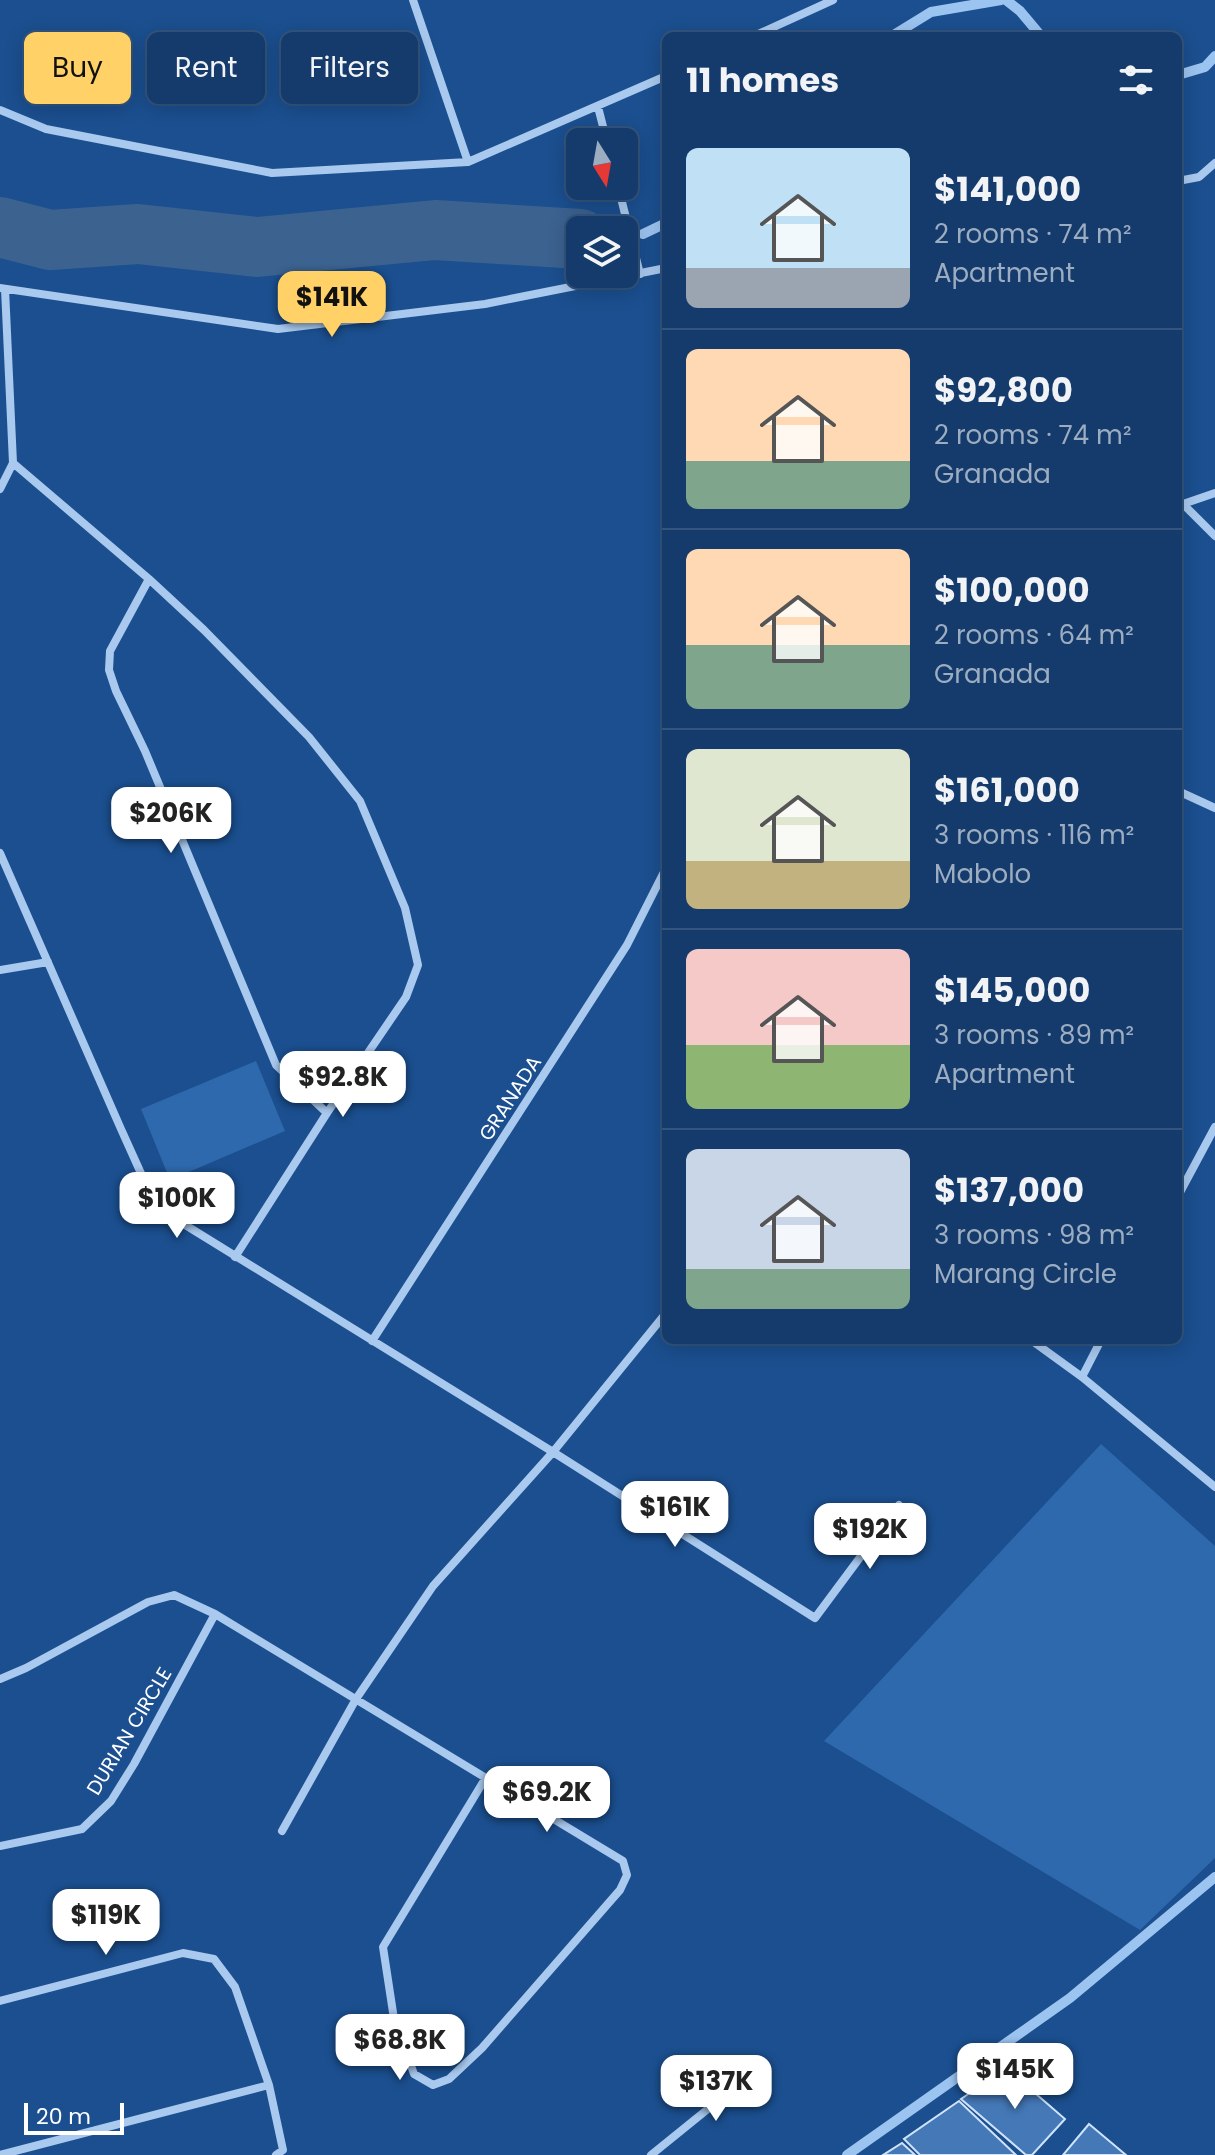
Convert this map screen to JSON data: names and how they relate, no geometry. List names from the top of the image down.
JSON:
{
  "streets": {
    "street": ["GRANADA", "DURIAN CIRCLE"]
  },
  "scale_bar": "20 m",
  "north": "bottom",
  "page": {
    "chip": ["Buy", "Rent", "Filters"],
    "heading": "11 homes",
    "list": [
      {
        "name": "$141,000",
        "note": "2 rooms · 74 m² · Apartment"
      },
      {
        "name": "$92,800",
        "note": "2 rooms · 74 m² · Granada"
      },
      {
        "name": "$100,000",
        "note": "2 rooms · 64 m² · Granada"
      },
      {
        "name": "$161,000",
        "note": "3 rooms · 116 m² · Mabolo"
      },
      {
        "name": "$145,000",
        "note": "3 rooms · 89 m² · Apartment"
      },
      {
        "name": "$137,000",
        "note": "3 rooms · 98 m² · Marang Circle"
      }
    ],
    "price": [
      "$141K",
      "$206K",
      "$92.8K",
      "$100K",
      "$161K",
      "$192K",
      "$69.2K",
      "$119K",
      "$68.8K",
      "$145K",
      "$137K"
    ],
    "scale": "20 m"
  }
}
